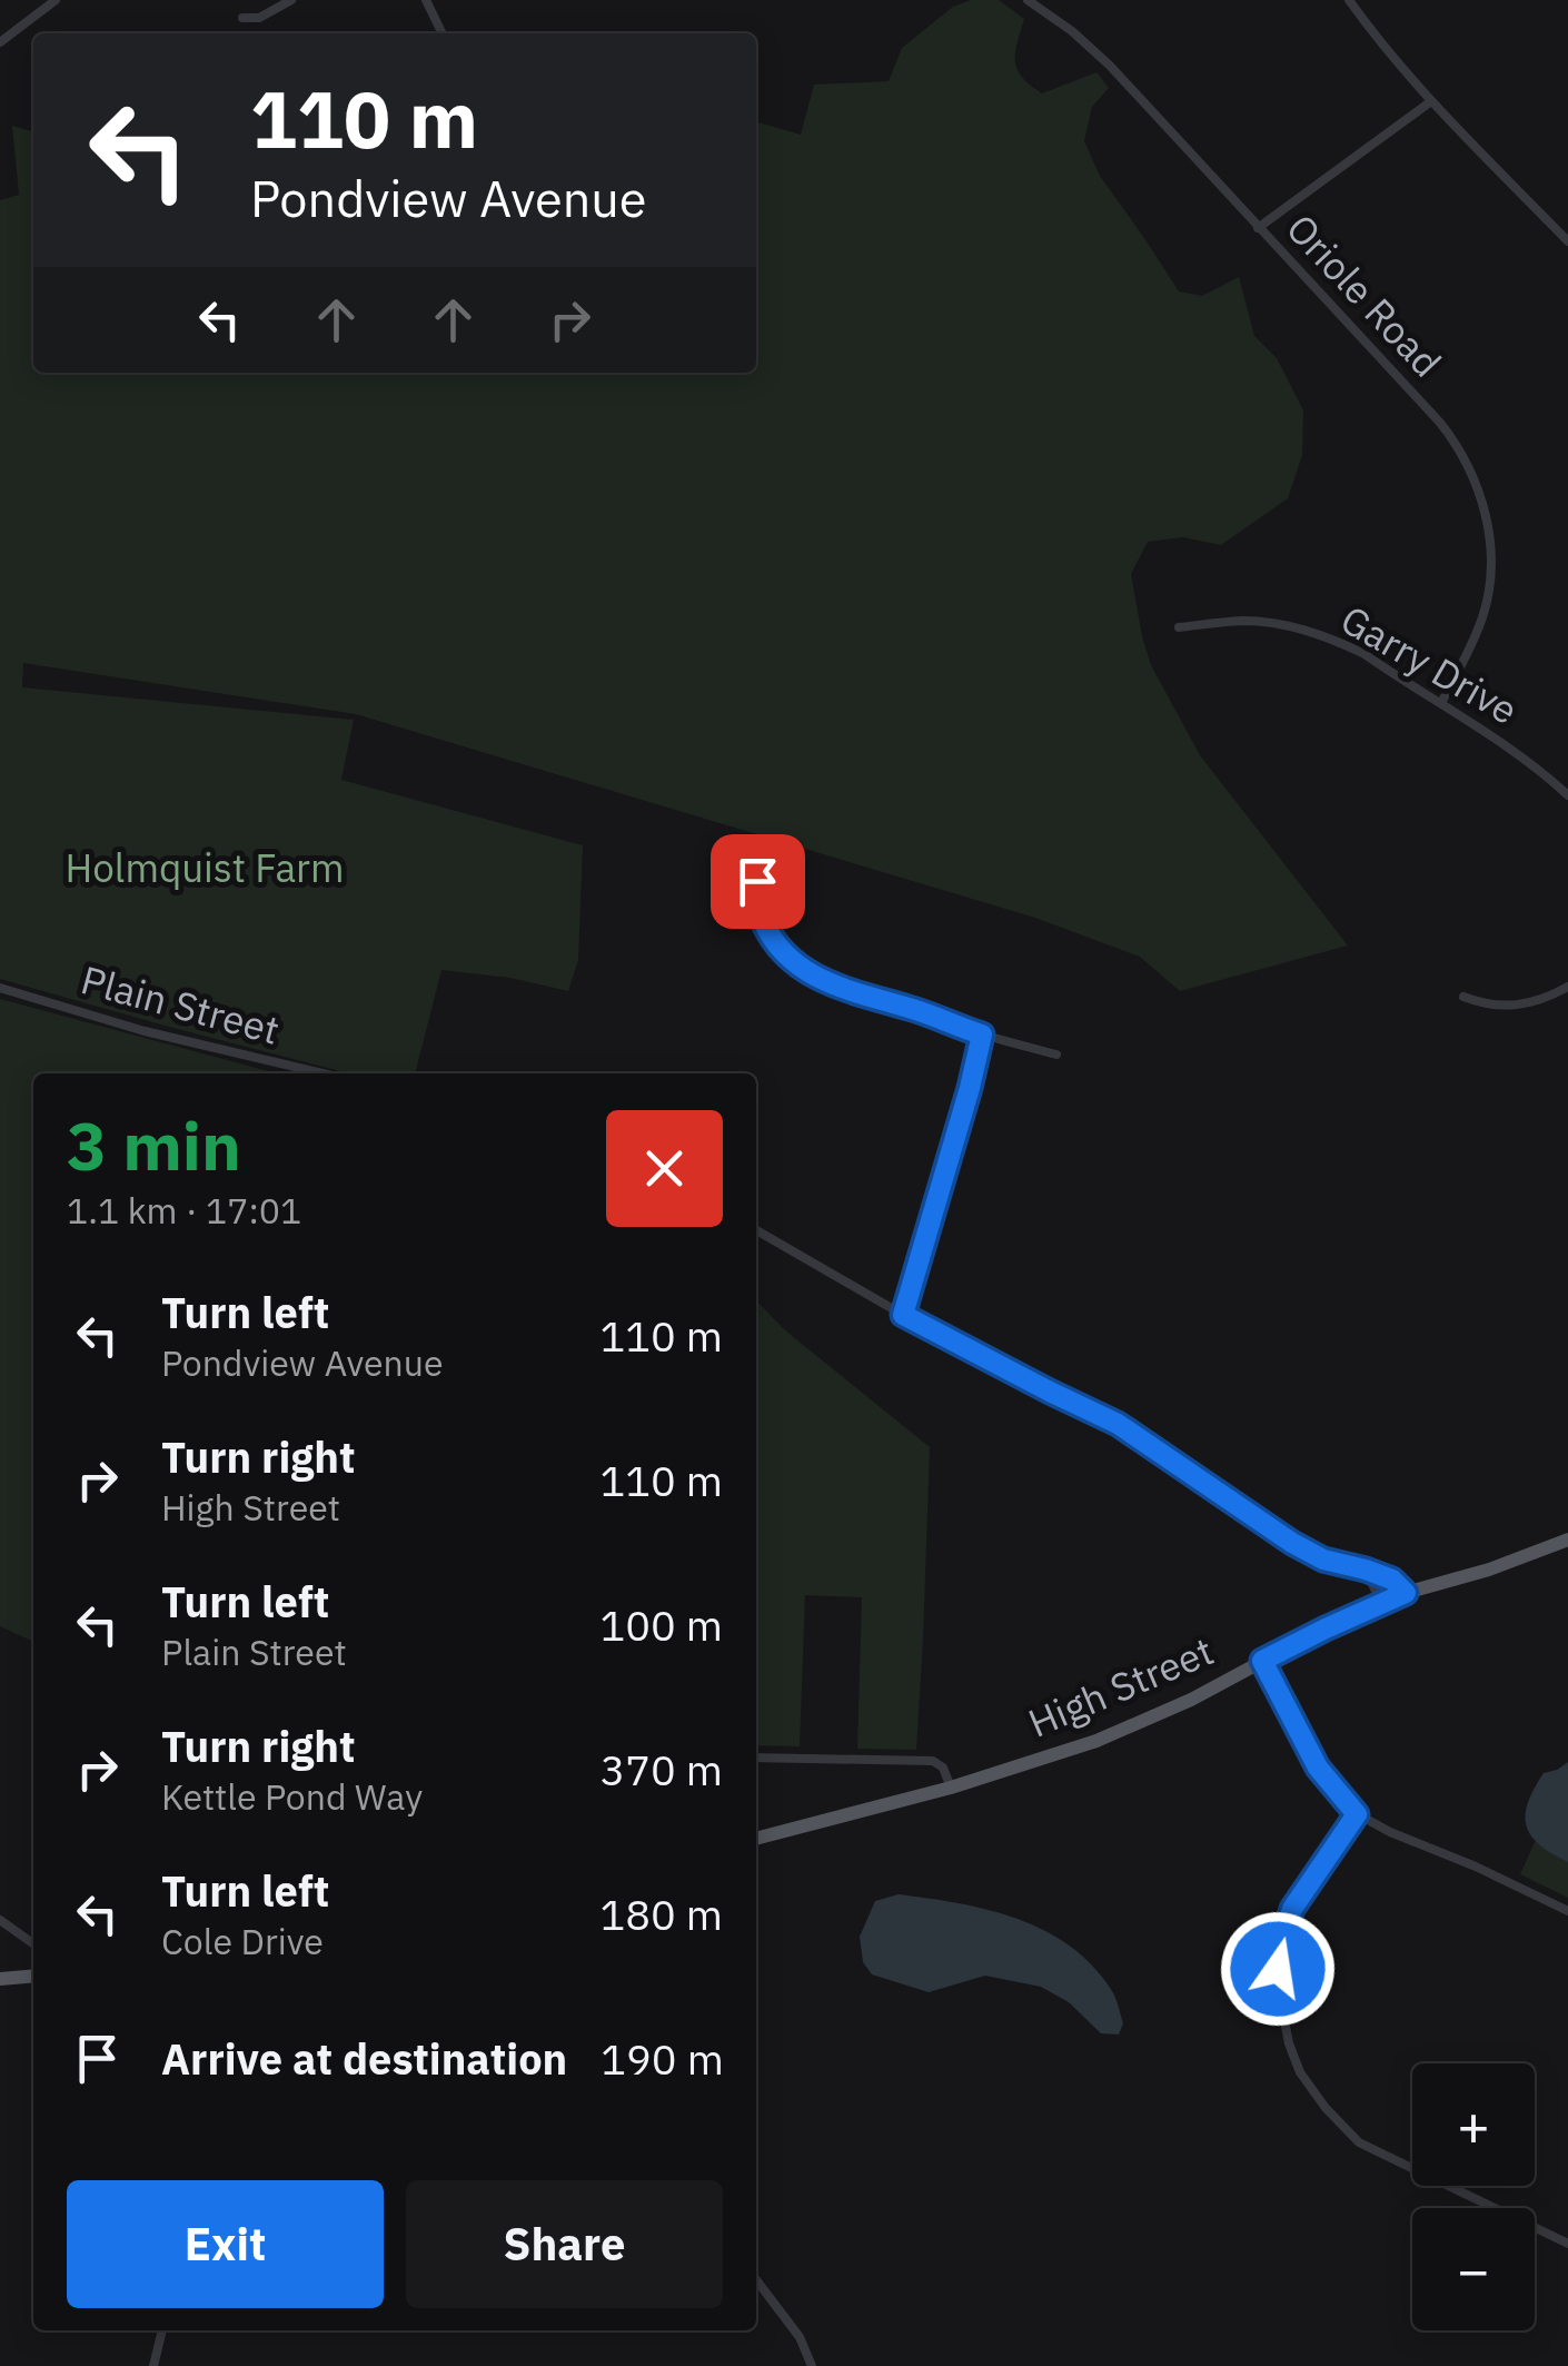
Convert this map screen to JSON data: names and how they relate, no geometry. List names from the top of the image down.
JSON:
{
  "streets": {
    "main road": ["High Street"],
    "street": ["Oriole Road", "Garry Drive", "Plain Street"]
  },
  "crossings": [
    ["Oriole Road", "Garry Drive"]
  ],
  "parks": ["Holmquist Farm"],
  "page": {
    "turn": ["110 m", "Pondview Avenue"],
    "heading": ["3 min", "1.1 km · 17:01"],
    "list": [
      {
        "name": "Turn left",
        "note": "Pondview Avenue",
        "value": "110 m"
      },
      {
        "name": "Turn right",
        "note": "High Street",
        "value": "110 m"
      },
      {
        "name": "Turn left",
        "note": "Plain Street",
        "value": "100 m"
      },
      {
        "name": "Turn right",
        "note": "Kettle Pond Way",
        "value": "370 m"
      },
      {
        "name": "Turn left",
        "note": "Cole Drive",
        "value": "180 m"
      },
      {
        "name": "Arrive at destination",
        "value": "190 m"
      }
    ],
    "map_buttons": ["+", "−"],
    "buttons": ["Exit", "Share"]
  }
}
